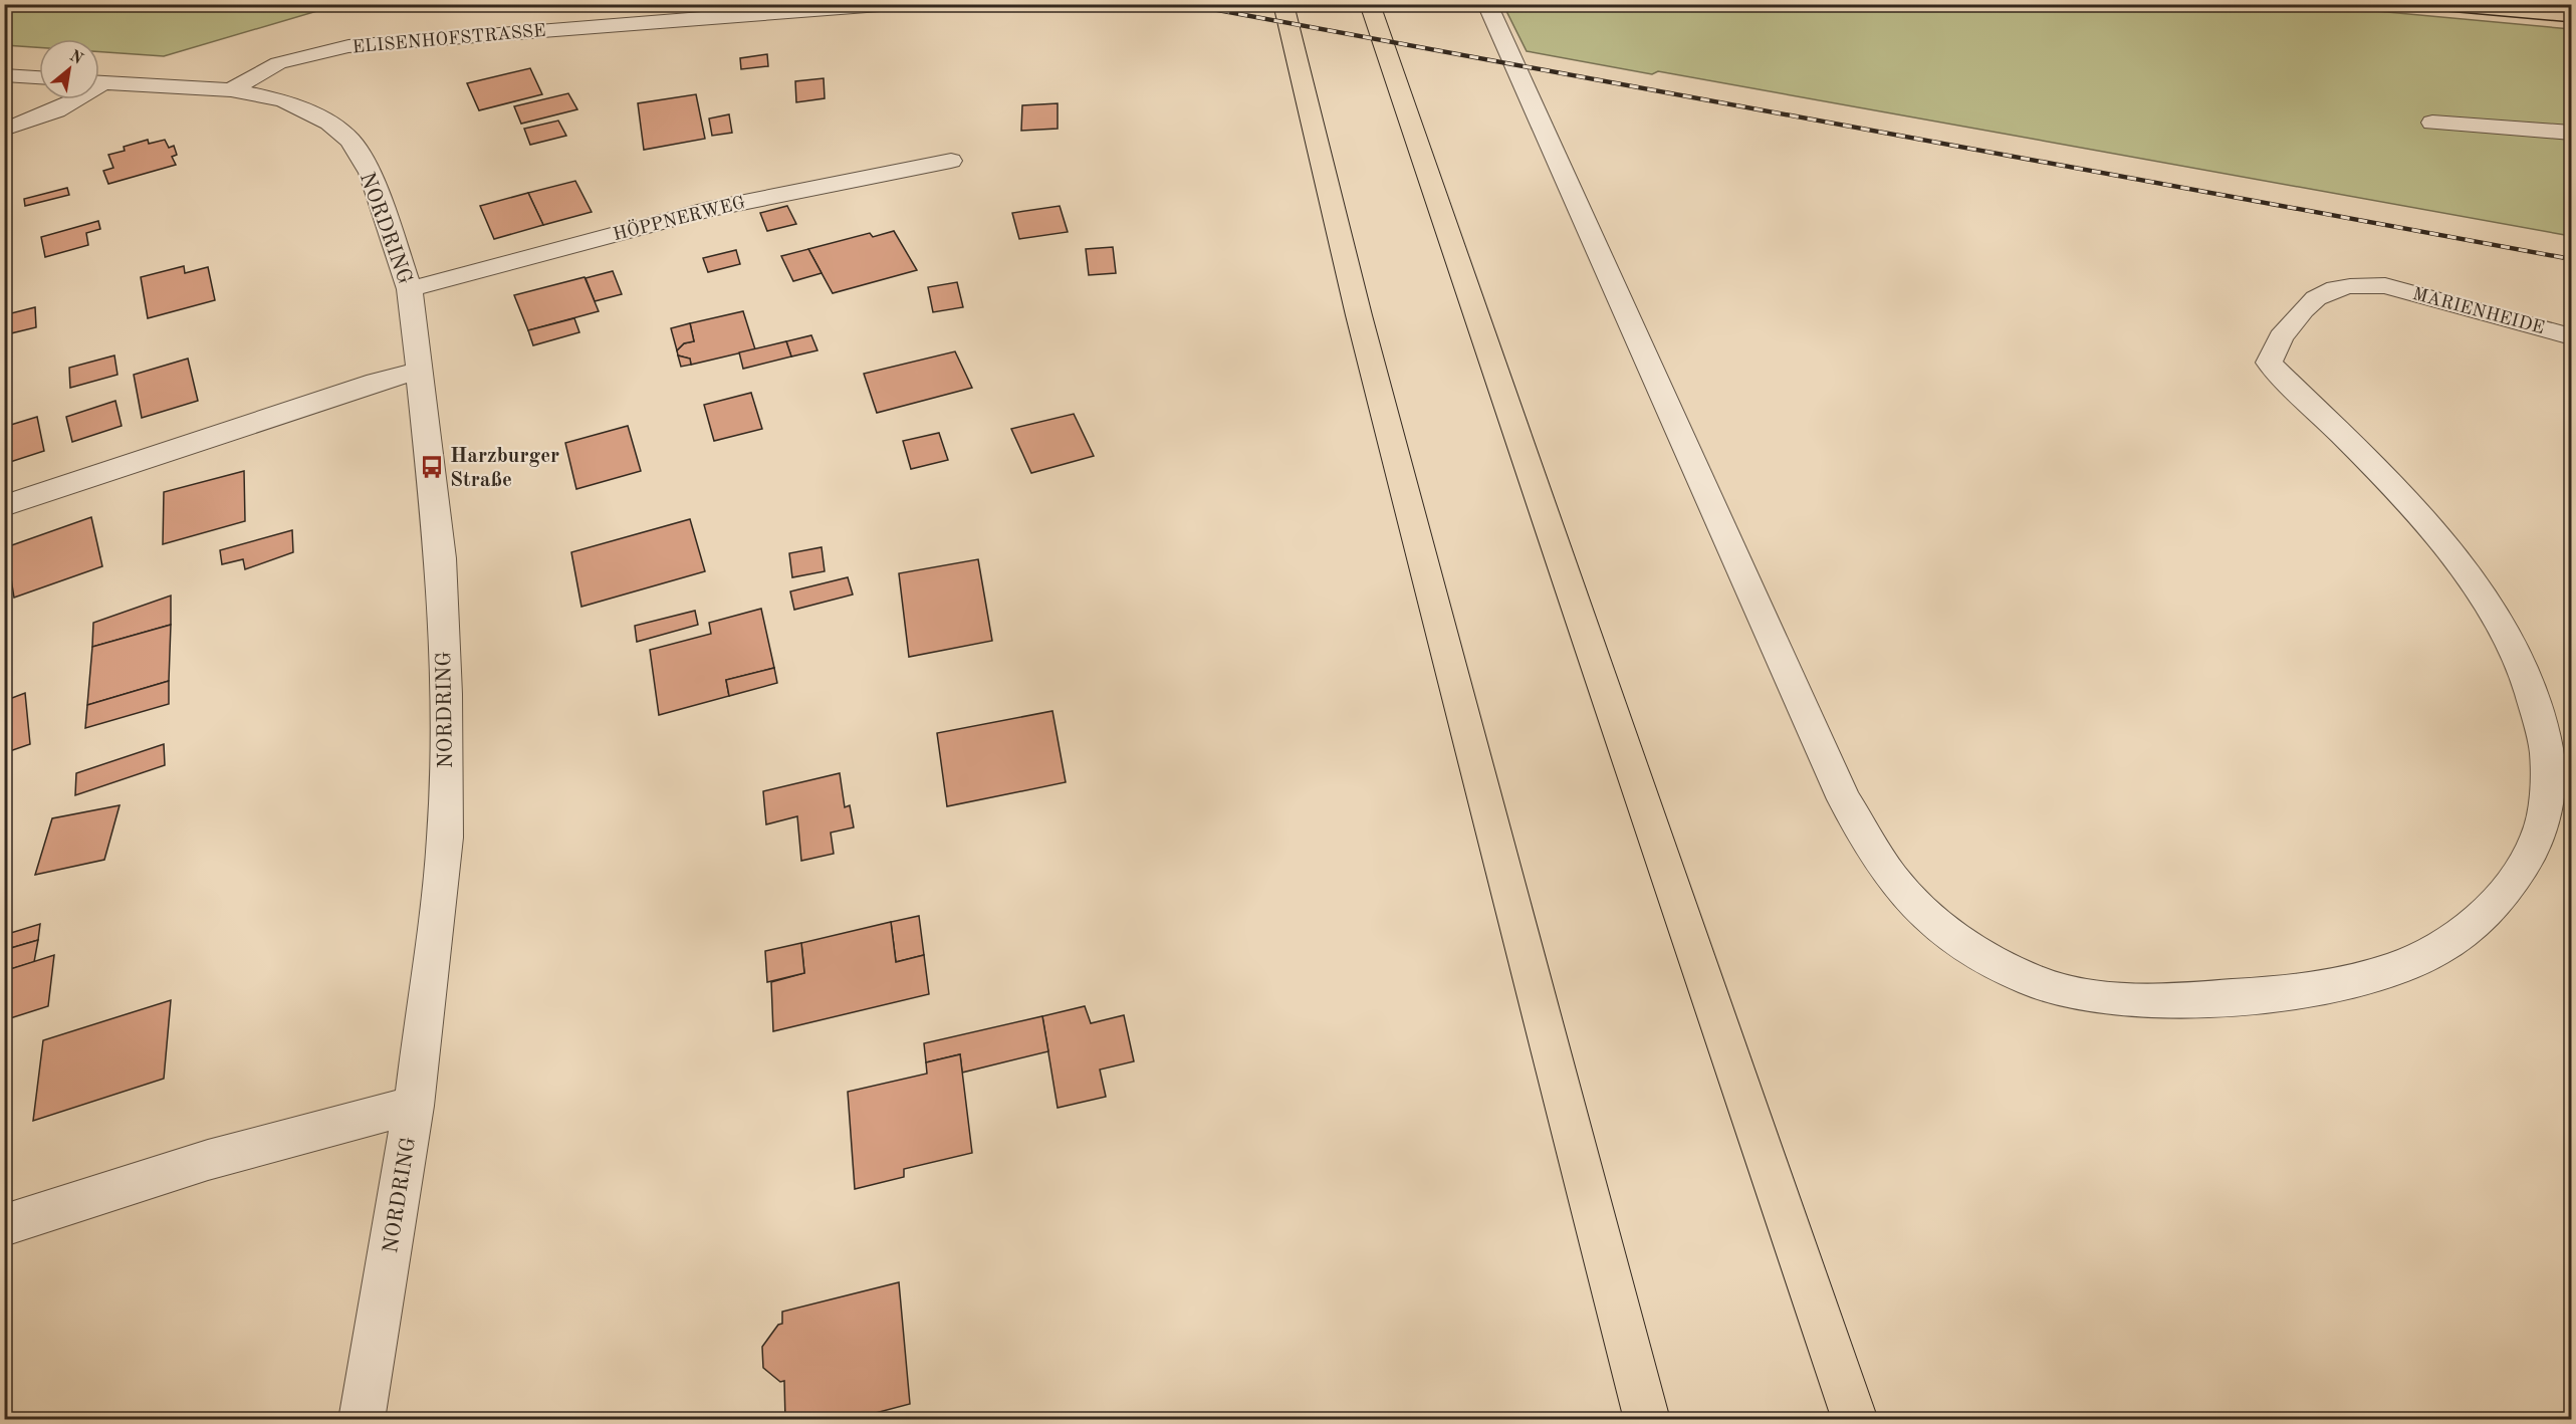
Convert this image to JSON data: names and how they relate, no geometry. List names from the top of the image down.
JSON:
{
  "streets": {
    "street": [
      "ELISENHOFSTRASSE",
      "HÖPPNERWEG",
      "NORDRING",
      "MARIENHEIDE"
    ]
  },
  "crossings": [
    ["ELISENHOFSTRASSE", "NORDRING"],
    ["HÖPPNERWEG", "NORDRING"]
  ],
  "places": {
    "bus stop": ["Harzburger Straße"]
  },
  "north": "top right"
}
